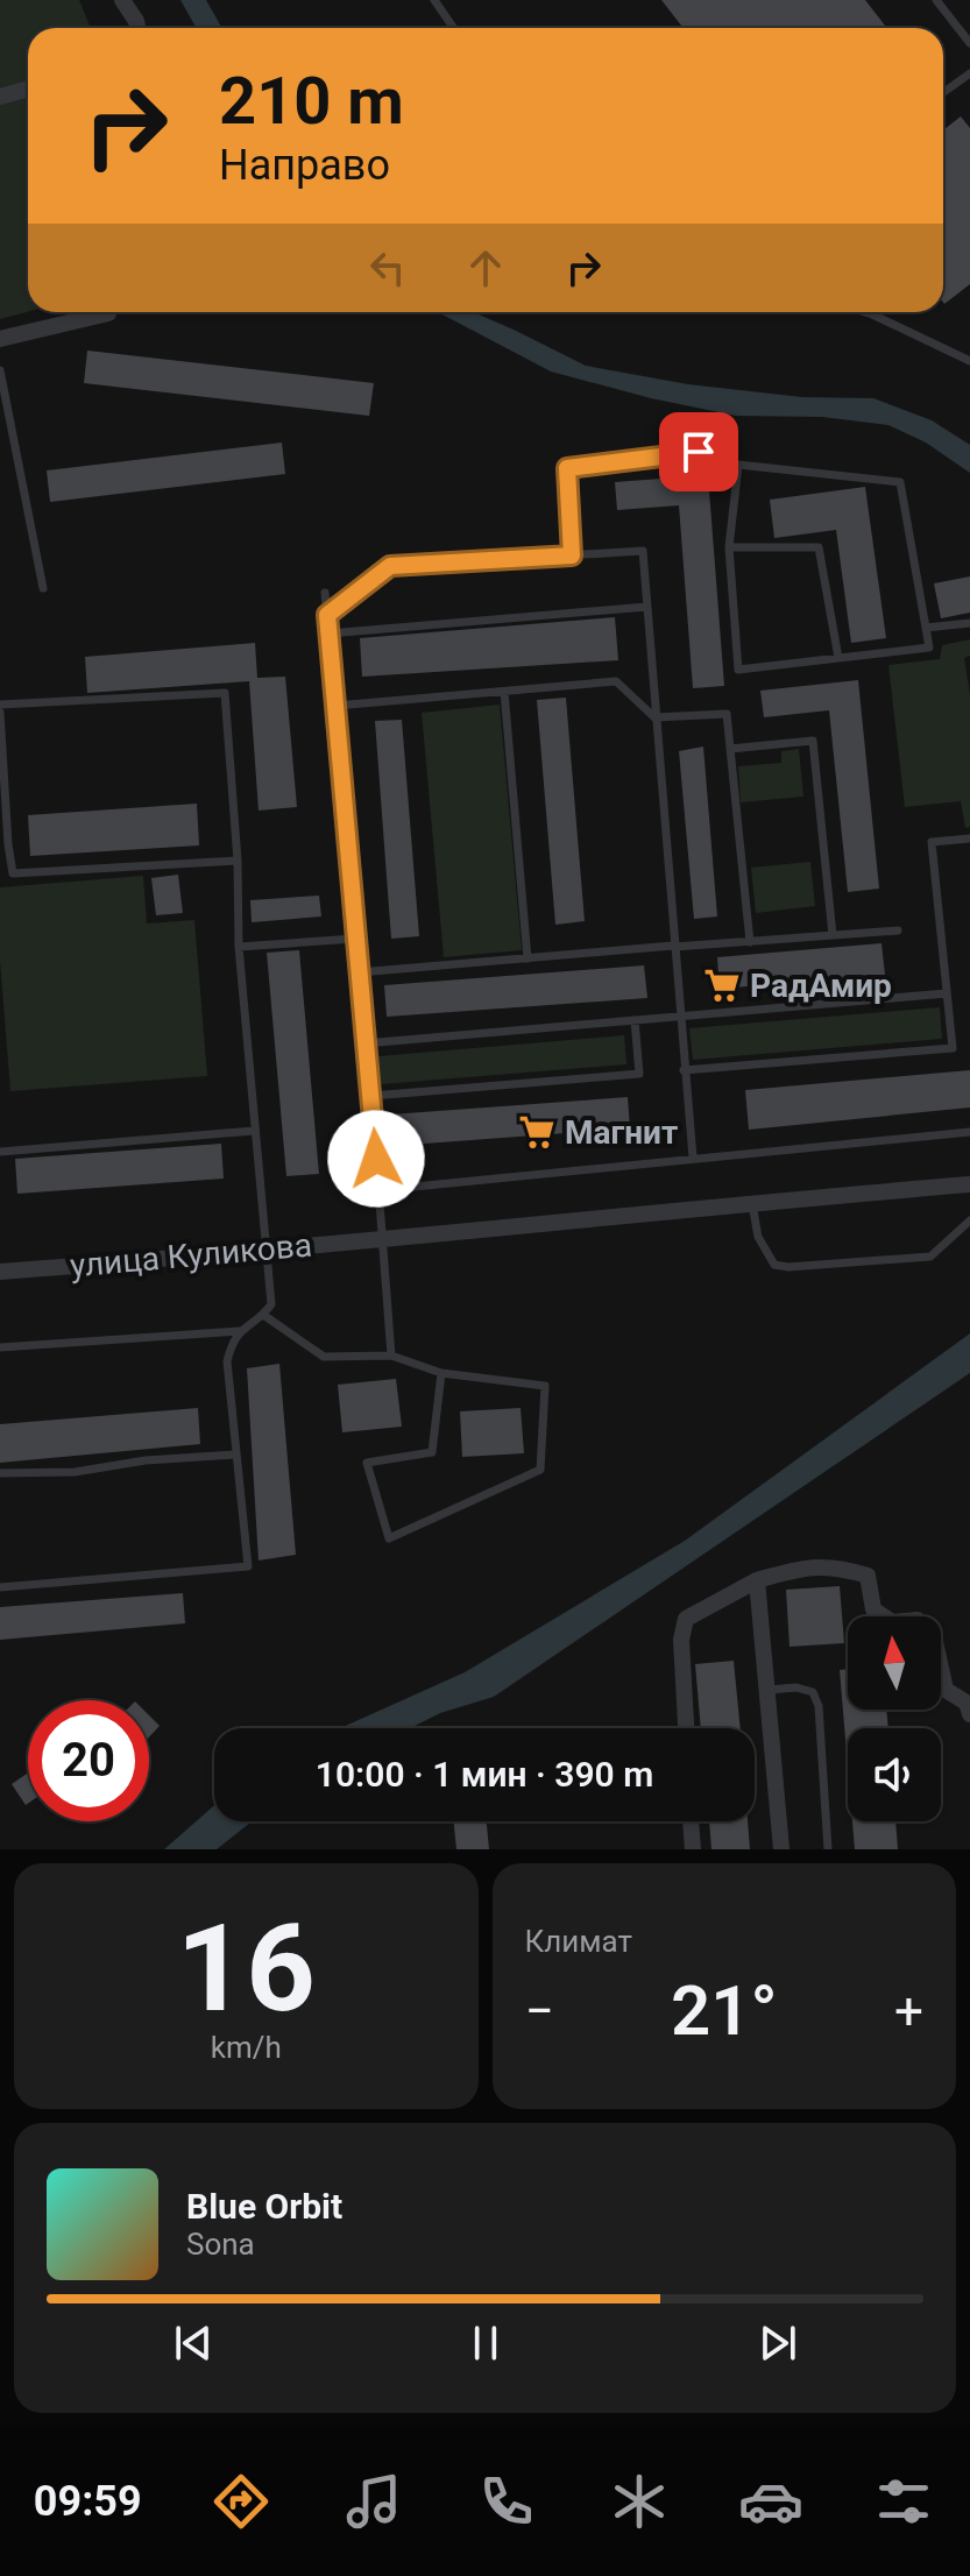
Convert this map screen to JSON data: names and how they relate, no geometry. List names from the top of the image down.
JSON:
{
  "streets": {
    "street": ["улица Куликова"]
  },
  "places": {
    "supermarket": ["РадАмир", "Магнит"]
  },
  "north": "top",
  "page": {
    "turn": ["210 m", "Направо"],
    "limit": "20",
    "trip": "10:00 · 1 мин · 390 m",
    "tile": [
      ["16", "km/h"],
      "Климат"
    ],
    "heat": ["−", "21°", "+"],
    "song": ["Blue Orbit", "Sona"],
    "tabs": "09:59"
  }
}
